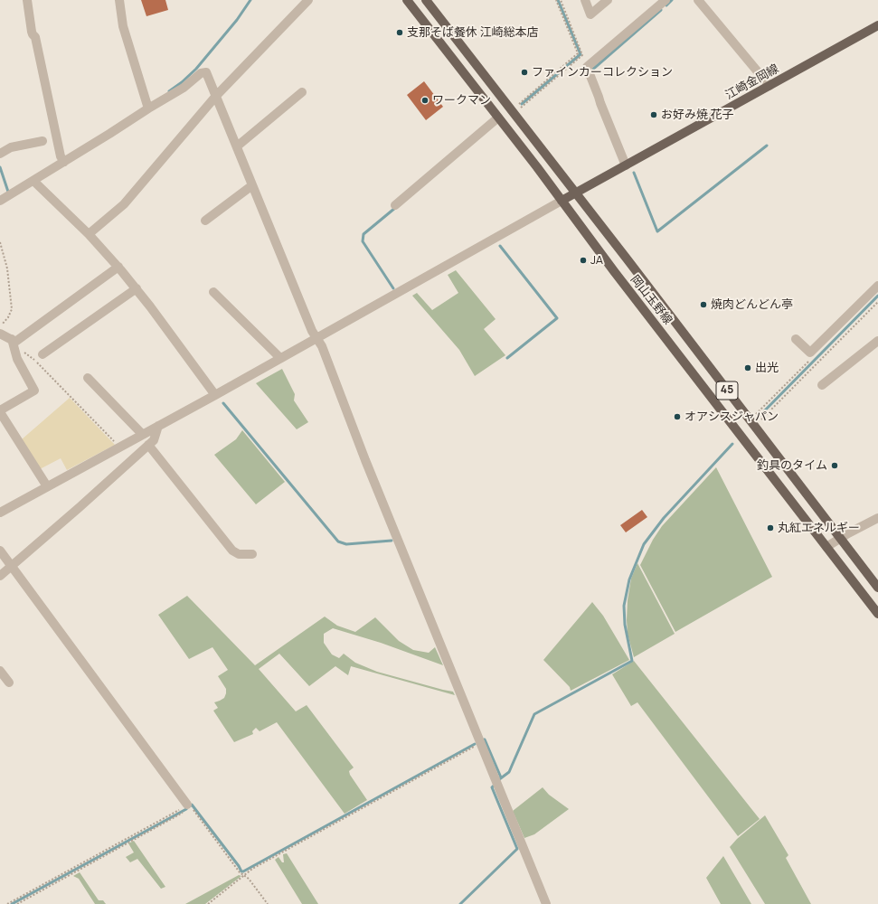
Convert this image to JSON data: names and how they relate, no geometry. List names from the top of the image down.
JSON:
{
  "streets": {
    "main road": ["江崎金岡線", "岡山玉野線", "45"]
  },
  "crossings": [
    ["江崎金岡線", "岡山玉野線"]
  ],
  "places": [
    "支那そば餐休 江崎総本店",
    "ファインカーコレクション",
    "ワークマン",
    "お好み焼 花子",
    "JA",
    "焼肉どんどん亭",
    "出光",
    "オアシスジャパン",
    "釣具のタイム",
    "丸紅エネルギー"
  ]
}
